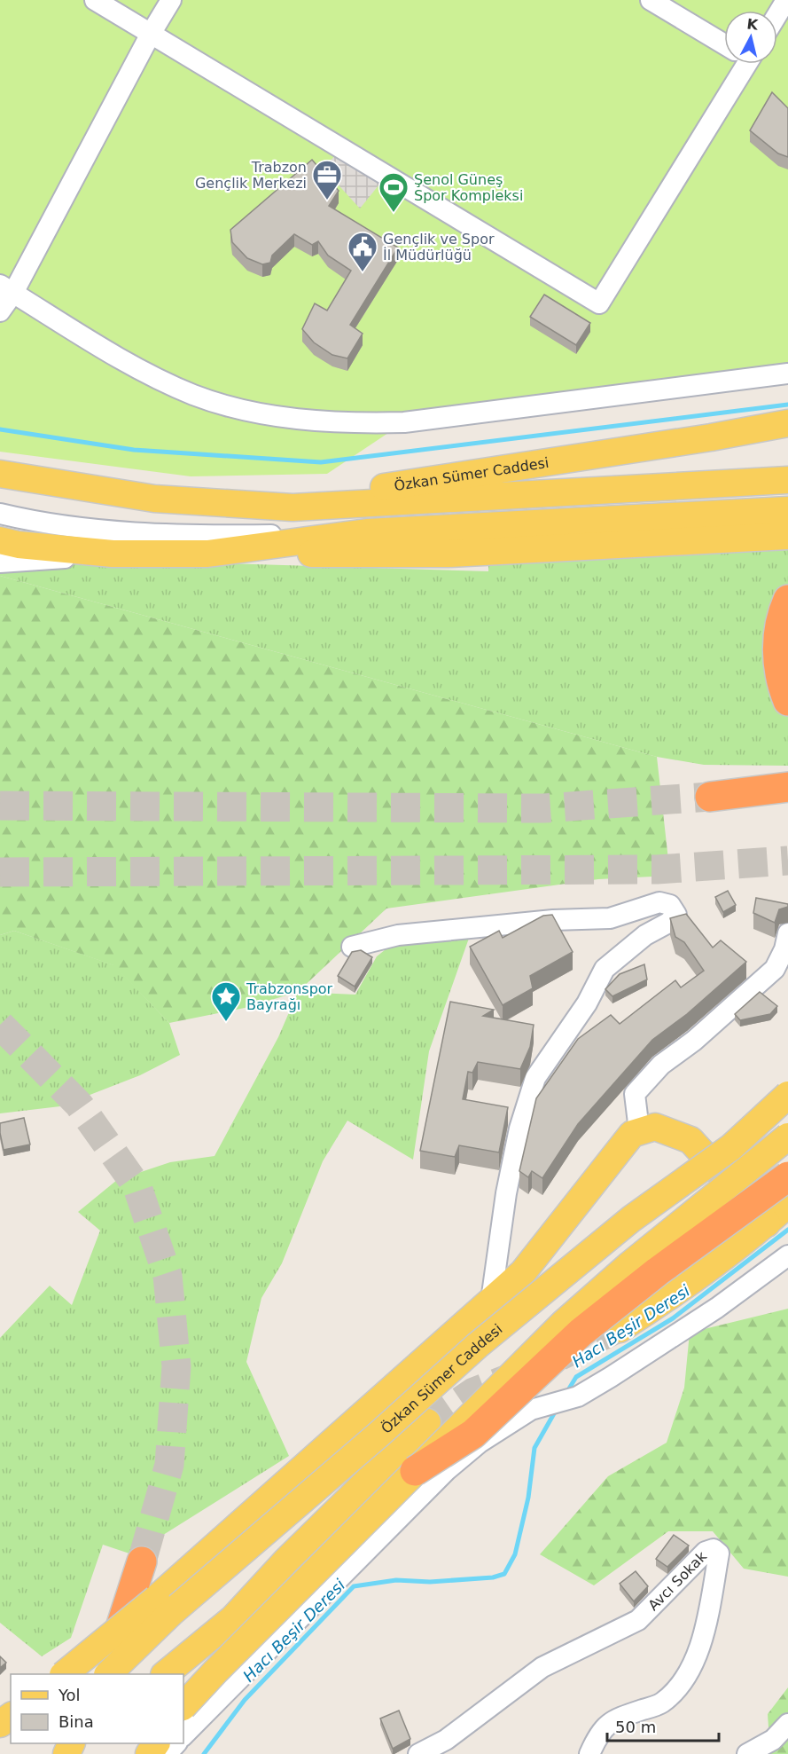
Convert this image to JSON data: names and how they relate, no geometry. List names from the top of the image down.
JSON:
{
  "streets": {
    "main road": ["Özkan Sümer Caddesi"],
    "street": ["Avcı Sokak"]
  },
  "water": ["Hacı Beşir Deresi"],
  "places": {
    "office": ["Trabzon Gençlik Merkezi"],
    "sports": ["Şenol Güneş Spor Kompleksi"],
    "public building": ["Gençlik ve Spor İl Müdürlüğü"],
    "place": ["Trabzonspor Bayrağı"]
  },
  "legend": ["Yol", "Bina"],
  "scale_bar": "50 m",
  "north": "top"
}
